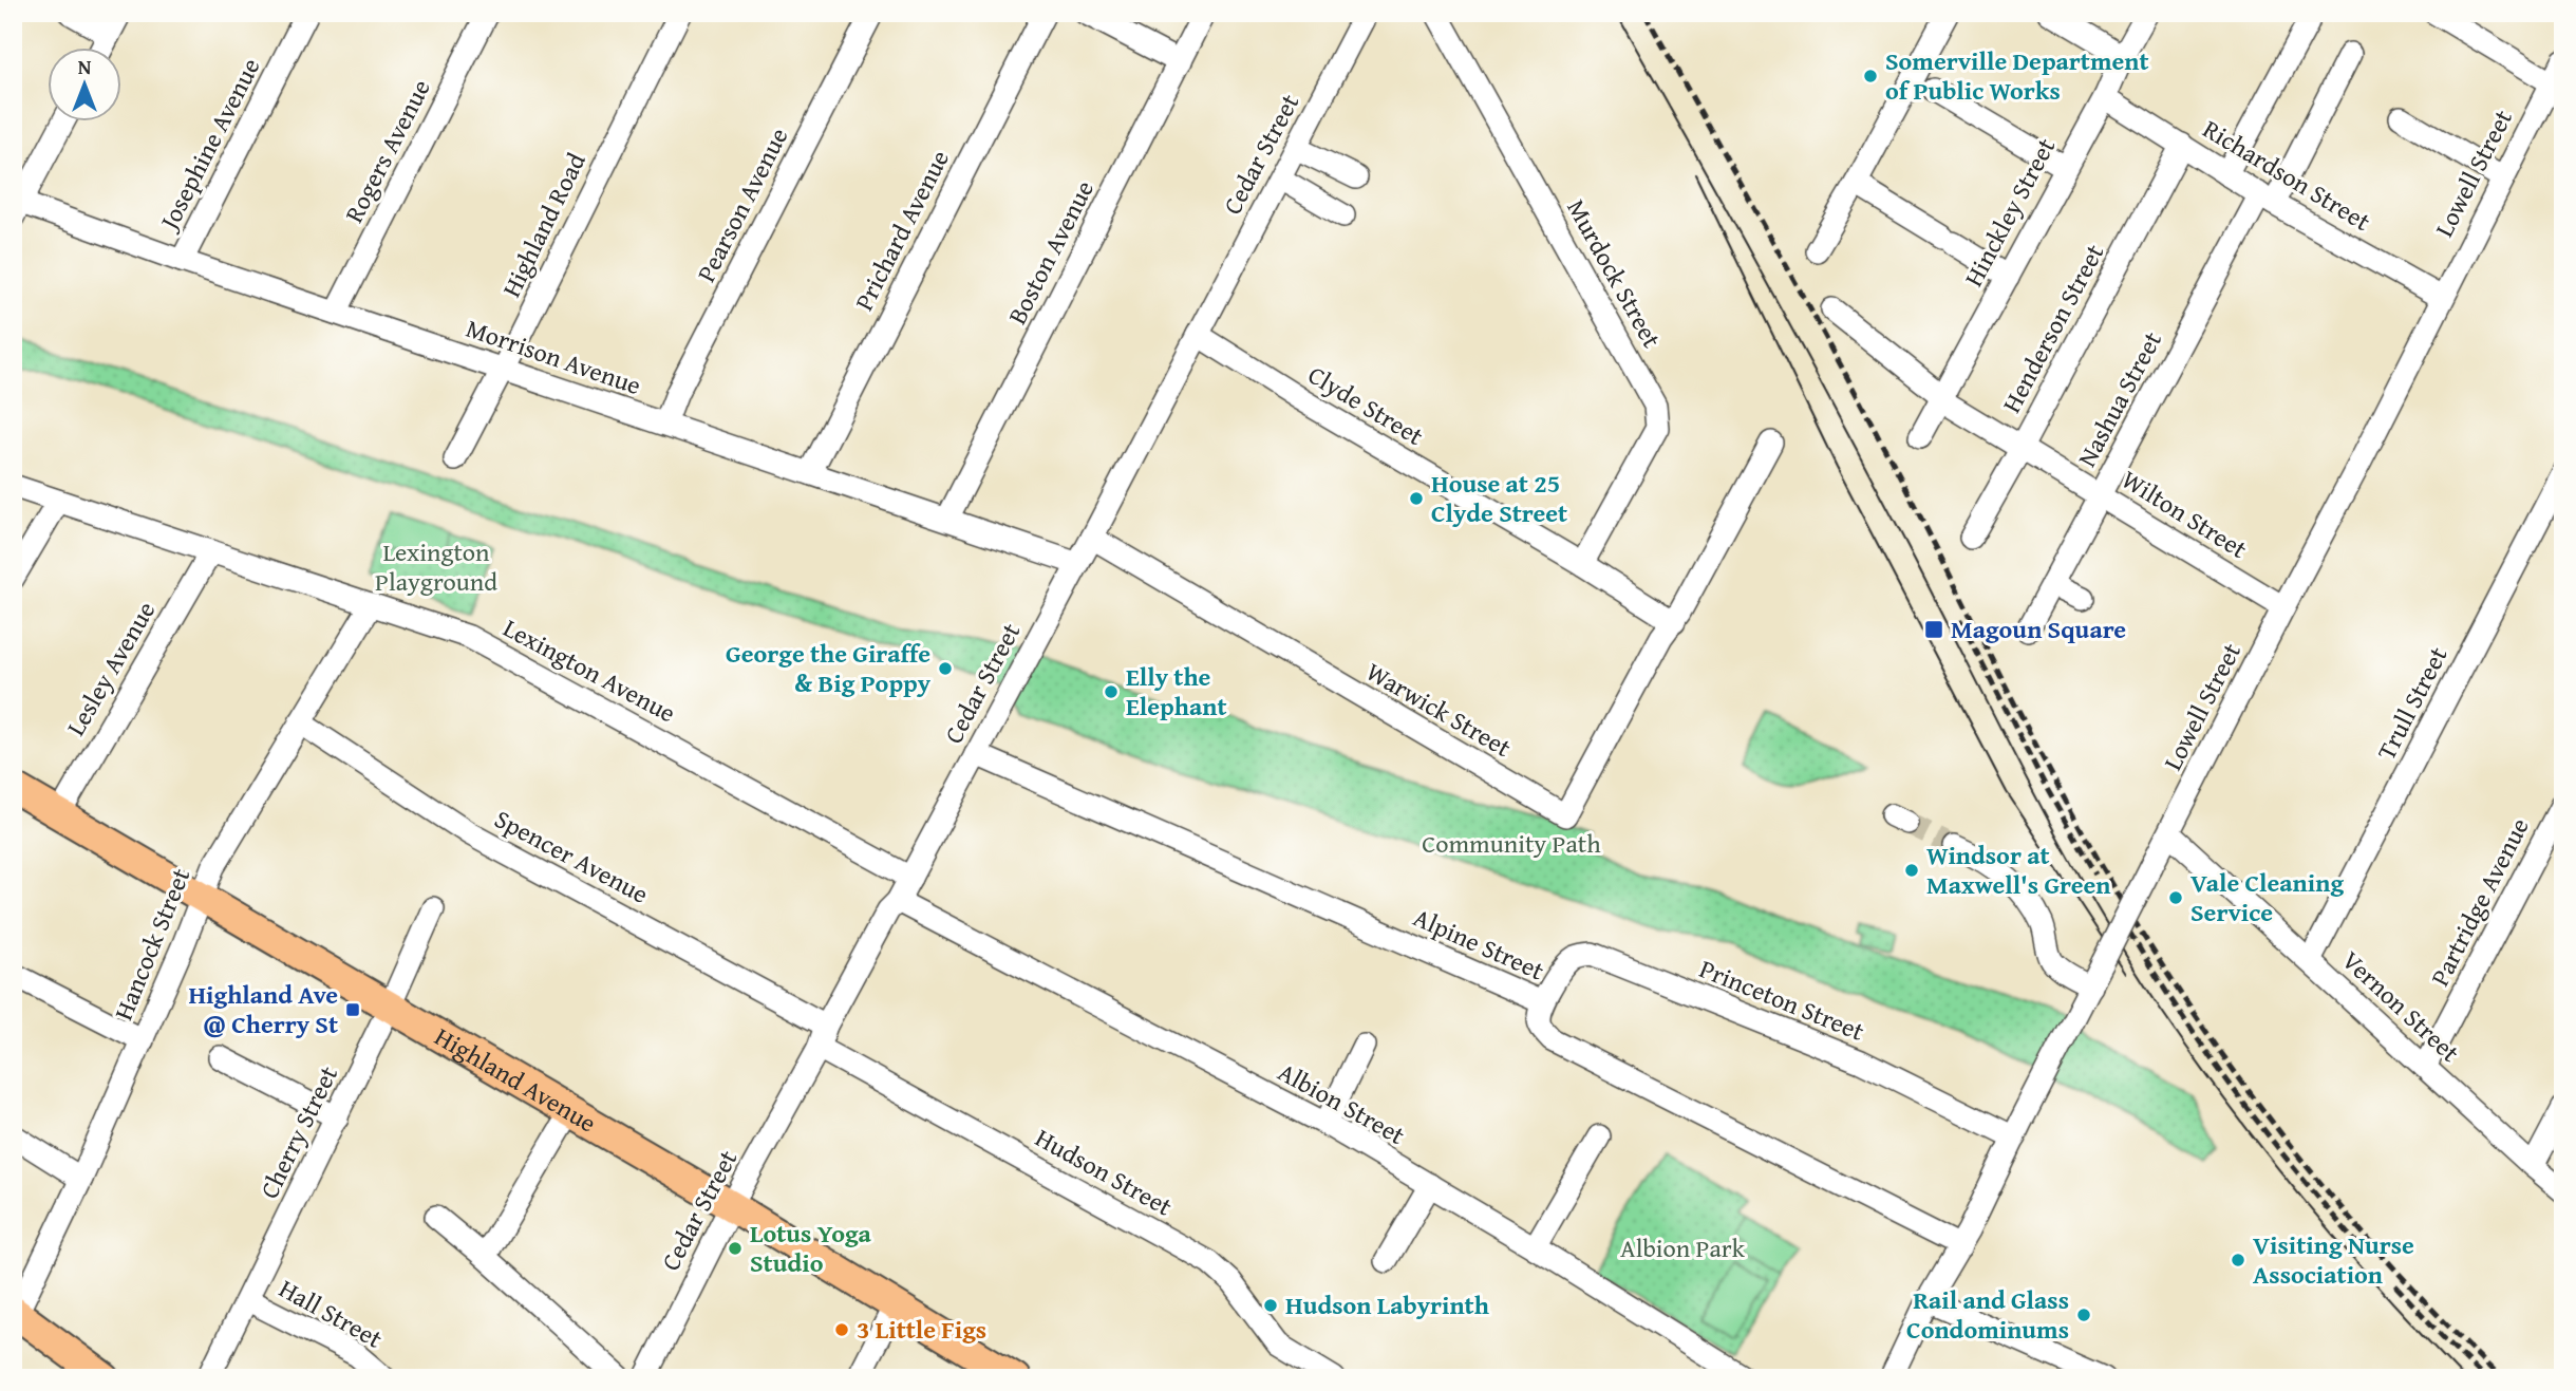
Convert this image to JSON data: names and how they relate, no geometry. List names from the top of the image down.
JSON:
{
  "streets": {
    "main road": ["Highland Avenue"],
    "street": [
      "Josephine Avenue",
      "Rogers Avenue",
      "Cedar Street",
      "Lowell Street",
      "Richardson Street",
      "Pearson Avenue",
      "Hinckley Street",
      "Highland Road",
      "Prichard Avenue",
      "Boston Avenue",
      "Murdock Street",
      "Henderson Street",
      "Morrison Avenue",
      "Nashua Street",
      "Clyde Street",
      "Wilton Street",
      "Lesley Avenue",
      "Lexington Avenue",
      "Trull Street",
      "Warwick Street",
      "Spencer Avenue",
      "Partridge Avenue",
      "Hancock Street",
      "Alpine Street",
      "Princeton Street",
      "Vernon Street",
      "Albion Street",
      "Cherry Street",
      "Hudson Street",
      "Hall Street"
    ]
  },
  "crossings": [
    ["Josephine Avenue", "Morrison Avenue"],
    ["Rogers Avenue", "Morrison Avenue"],
    ["Cedar Street", "Morrison Avenue"],
    ["Cedar Street", "Clyde Street"],
    ["Cedar Street", "Lexington Avenue"],
    ["Cedar Street", "Warwick Street"],
    ["Cedar Street", "Spencer Avenue"],
    ["Cedar Street", "Alpine Street"],
    ["Cedar Street", "Highland Avenue"],
    ["Cedar Street", "Albion Street"],
    ["Cedar Street", "Hudson Street"],
    ["Lowell Street", "Richardson Street"],
    ["Lowell Street", "Wilton Street"],
    ["Lowell Street", "Alpine Street"],
    ["Lowell Street", "Princeton Street"],
    ["Lowell Street", "Vernon Street"],
    ["Richardson Street", "Hinckley Street"],
    ["Richardson Street", "Henderson Street"],
    ["Richardson Street", "Nashua Street"],
    ["Pearson Avenue", "Morrison Avenue"],
    ["Hinckley Street", "Wilton Street"],
    ["Highland Road", "Morrison Avenue"],
    ["Prichard Avenue", "Morrison Avenue"],
    ["Boston Avenue", "Morrison Avenue"],
    ["Murdock Street", "Clyde Street"],
    ["Henderson Street", "Wilton Street"],
    ["Nashua Street", "Wilton Street"],
    ["Clyde Street", "Warwick Street"],
    ["Lesley Avenue", "Lexington Avenue"],
    ["Lesley Avenue", "Highland Avenue"],
    ["Lexington Avenue", "Hancock Street"],
    ["Trull Street", "Vernon Street"],
    ["Spencer Avenue", "Hancock Street"],
    ["Partridge Avenue", "Vernon Street"],
    ["Hancock Street", "Highland Avenue"],
    ["Alpine Street", "Princeton Street"],
    ["Highland Avenue", "Cherry Street"],
    ["Cherry Street", "Hall Street"]
  ],
  "parks": ["Lexington Playground", "Community Path", "Albion Park"],
  "places": {
    "other": [
      "Somerville Department of Public Works",
      "House at 25 Clyde Street",
      "George the Giraffe & Big Poppy",
      "Elly the Elephant",
      "Windsor at Maxwell's Green",
      "Vale Cleaning Service",
      "Lotus Yoga Studio",
      "Visiting Nurse Association",
      "Hudson Labyrinth",
      "Rail and Glass Condominums",
      "3 Little Figs"
    ],
    "transit": ["Magoun Square", "Highland Ave @ Cherry St"]
  },
  "north": "top"
}
